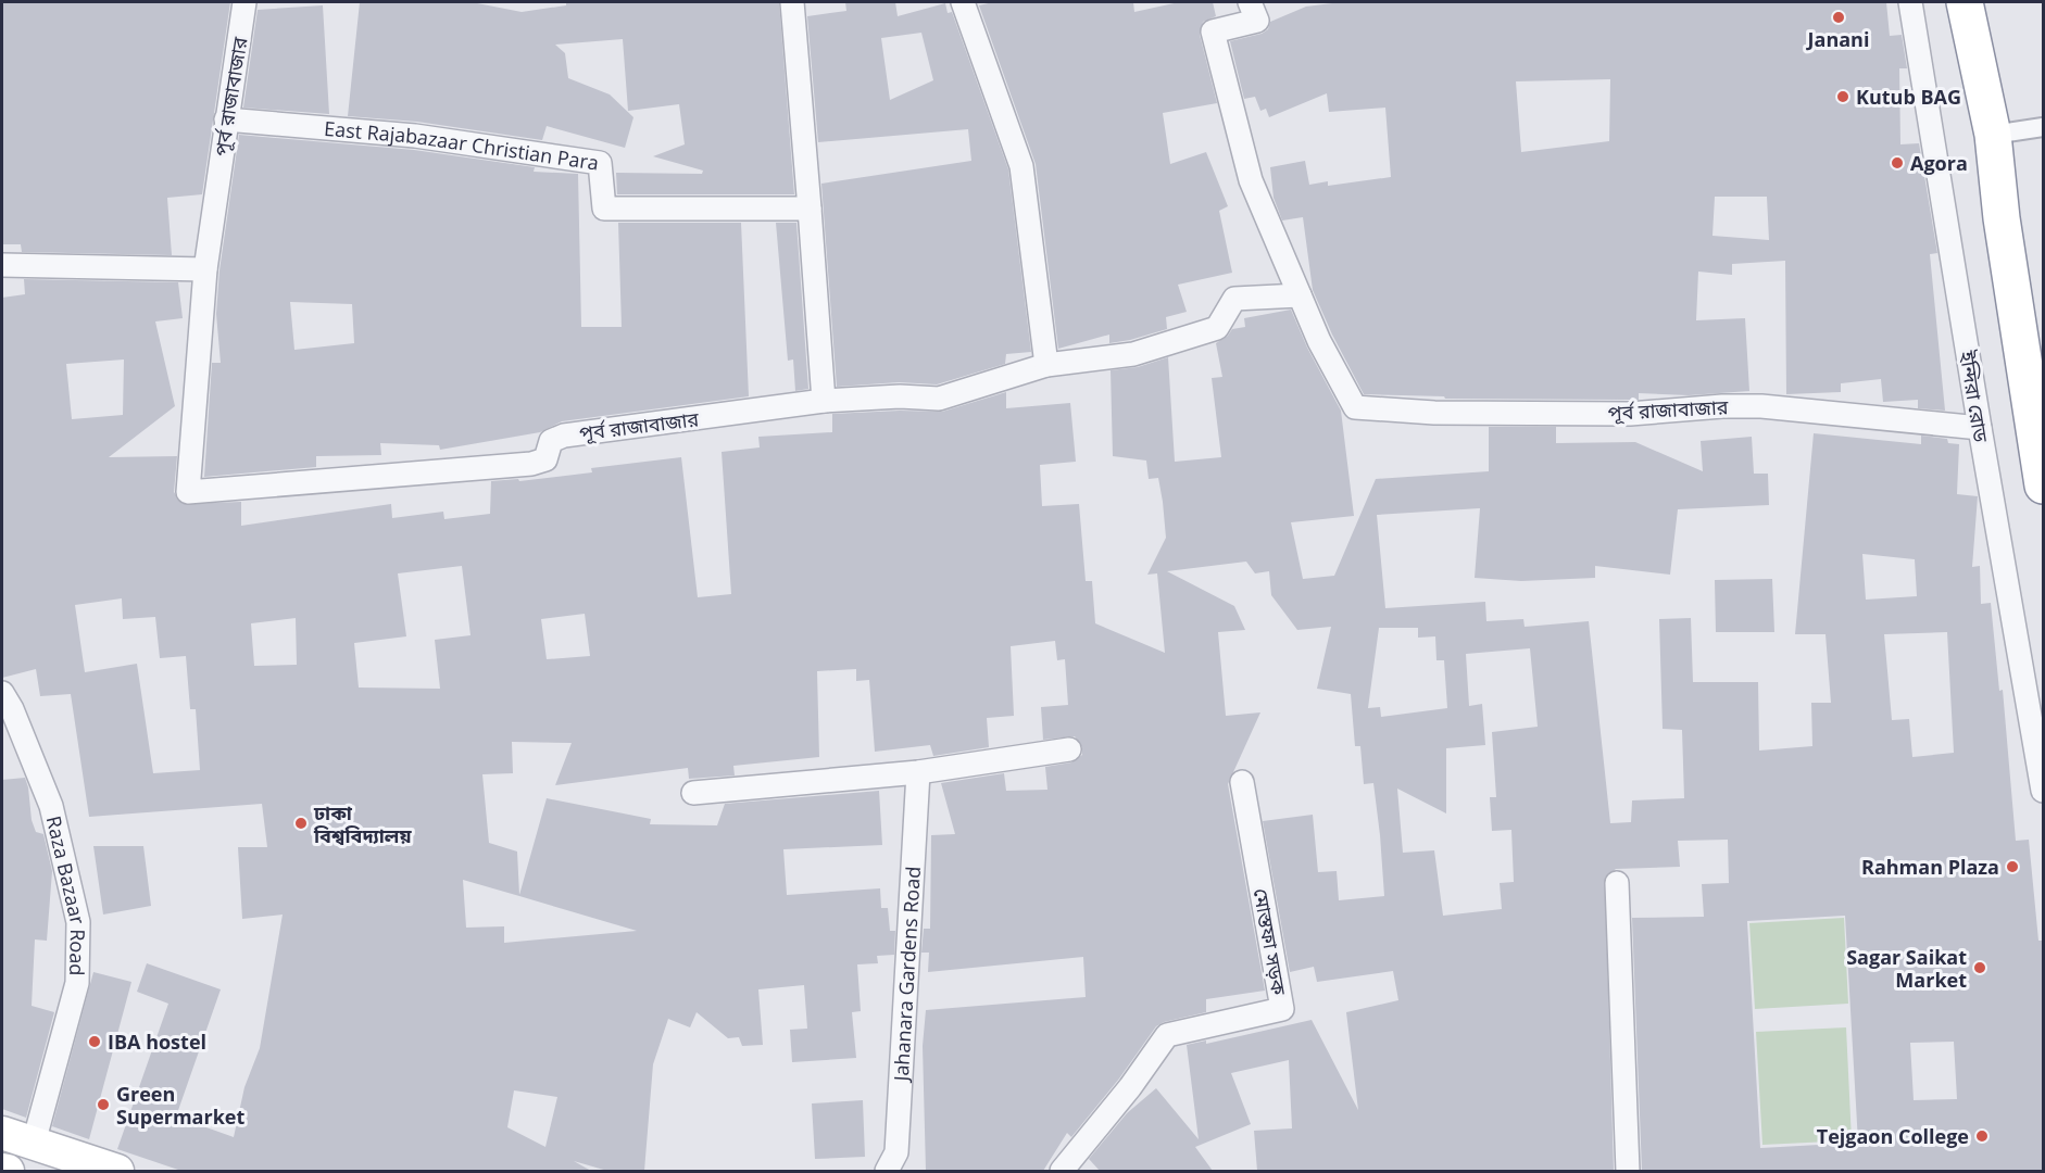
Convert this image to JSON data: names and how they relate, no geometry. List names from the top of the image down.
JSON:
{
  "streets": {
    "street": [
      "পূর্ব রাজাবাজার",
      "East Rajabazaar Christian Para",
      "ইন্দিরা রোড",
      "Raza Bazaar Road",
      "মোস্তফা সড়ক",
      "Jahanara Gardens Road"
    ]
  },
  "crossings": [
    ["পূর্ব রাজাবাজার", "East Rajabazaar Christian Para"],
    ["পূর্ব রাজাবাজার", "ইন্দিরা রোড"]
  ],
  "places": [
    "Janani",
    "Kutub BAG",
    "Agora",
    "ঢাকা বিশ্ববিদ্যালয়",
    "Rahman Plaza",
    "Sagar Saikat Market",
    "IBA hostel",
    "Green Supermarket",
    "Tejgaon College"
  ]
}
